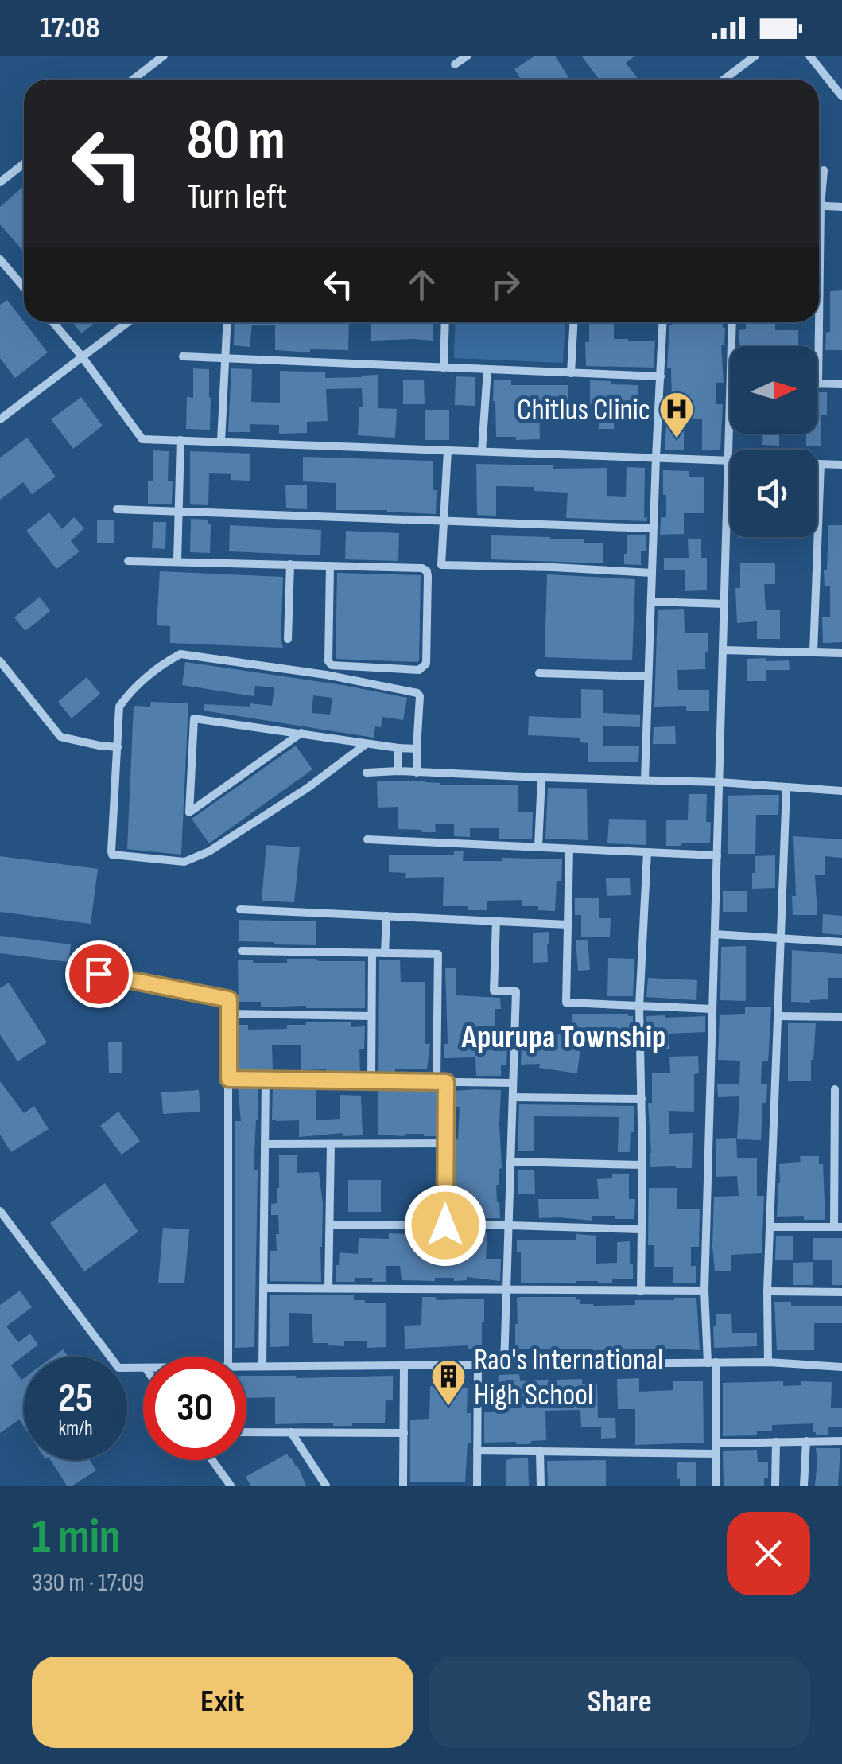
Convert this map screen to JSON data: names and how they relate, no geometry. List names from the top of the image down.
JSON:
{
  "districts": ["Apurupa Township"],
  "places": {
    "hospital": ["Chitlus Clinic"],
    "building": ["Rao's International High School"]
  },
  "north": "right",
  "page": {
    "status": "17:08",
    "turn": ["80 m", "Turn left"],
    "speed": "25 km/h",
    "limit": "30",
    "heading": ["1 min", "330 m · 17:09"],
    "buttons": ["Exit", "Share"]
  }
}
